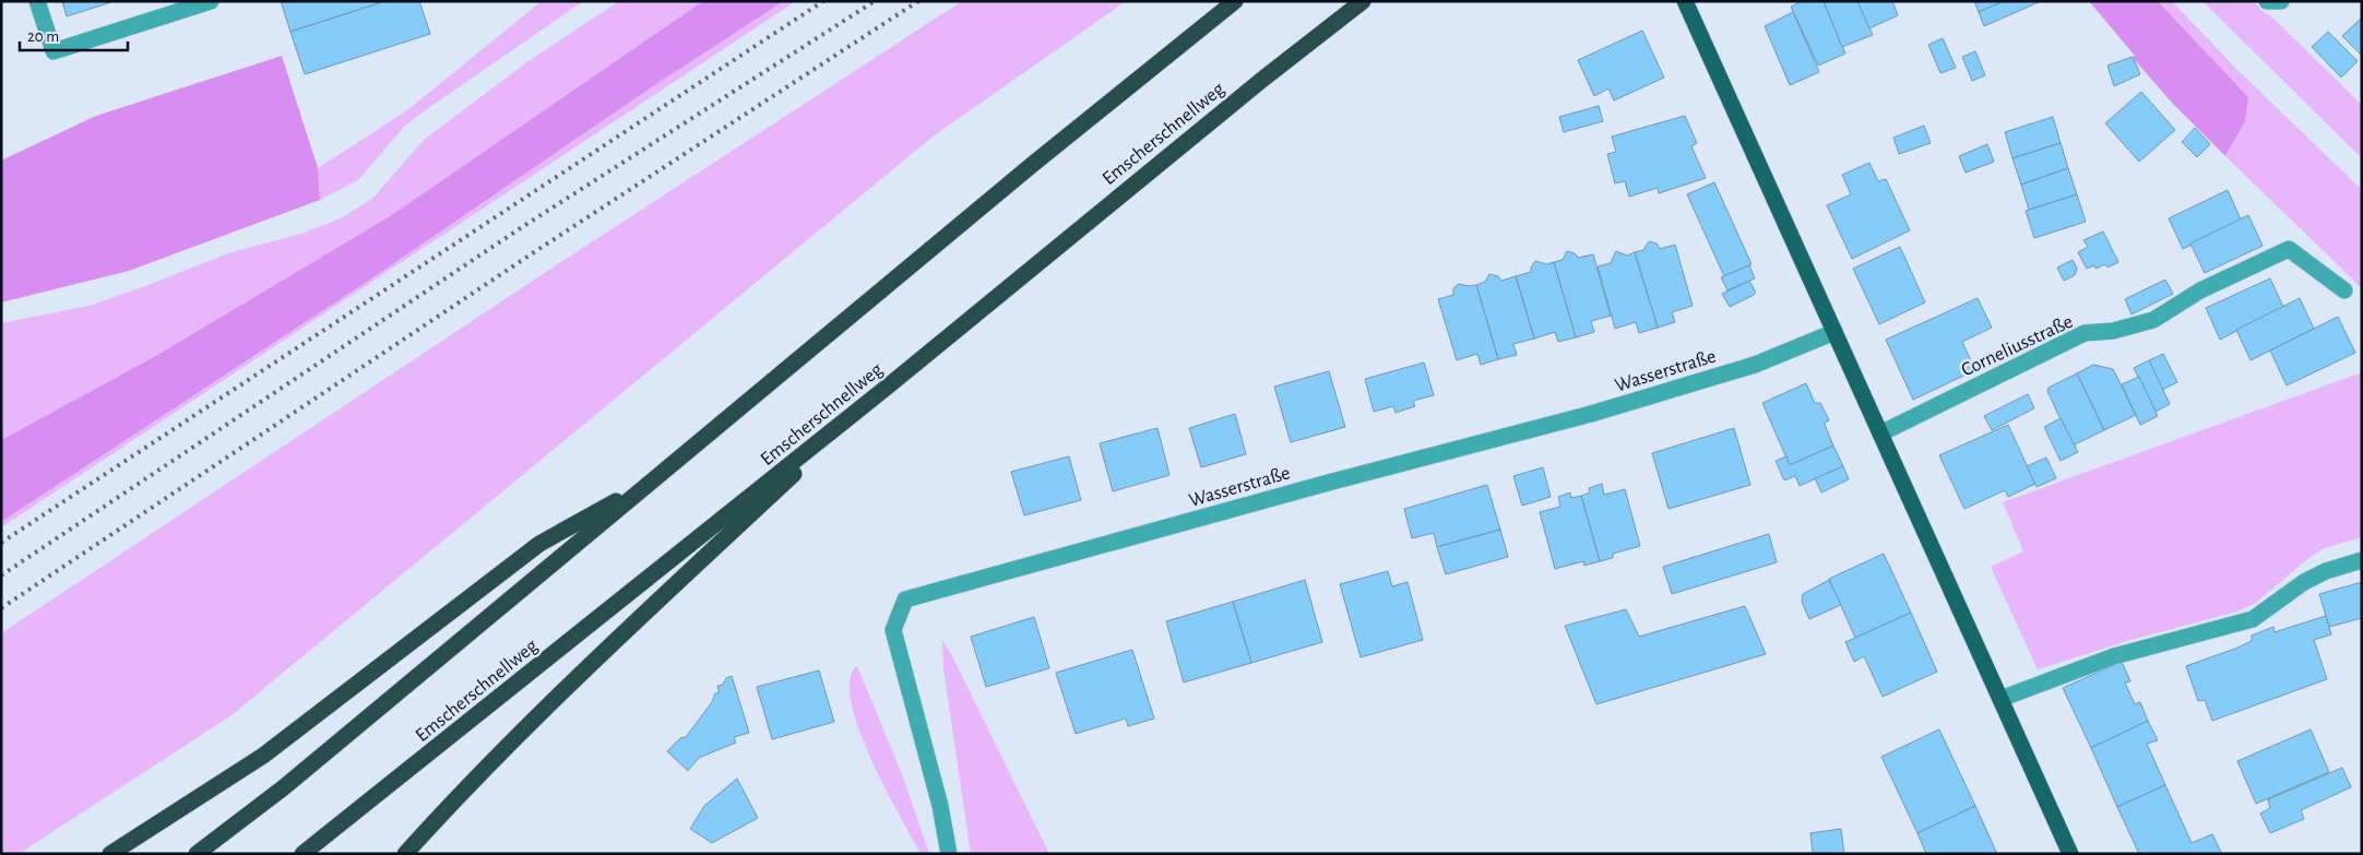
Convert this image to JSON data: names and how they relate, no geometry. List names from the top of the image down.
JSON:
{
  "streets": {
    "highway": ["Emscherschnellweg"],
    "street": ["Corneliusstraße", "Wasserstraße"]
  },
  "scale_bar": "20 m"
}
